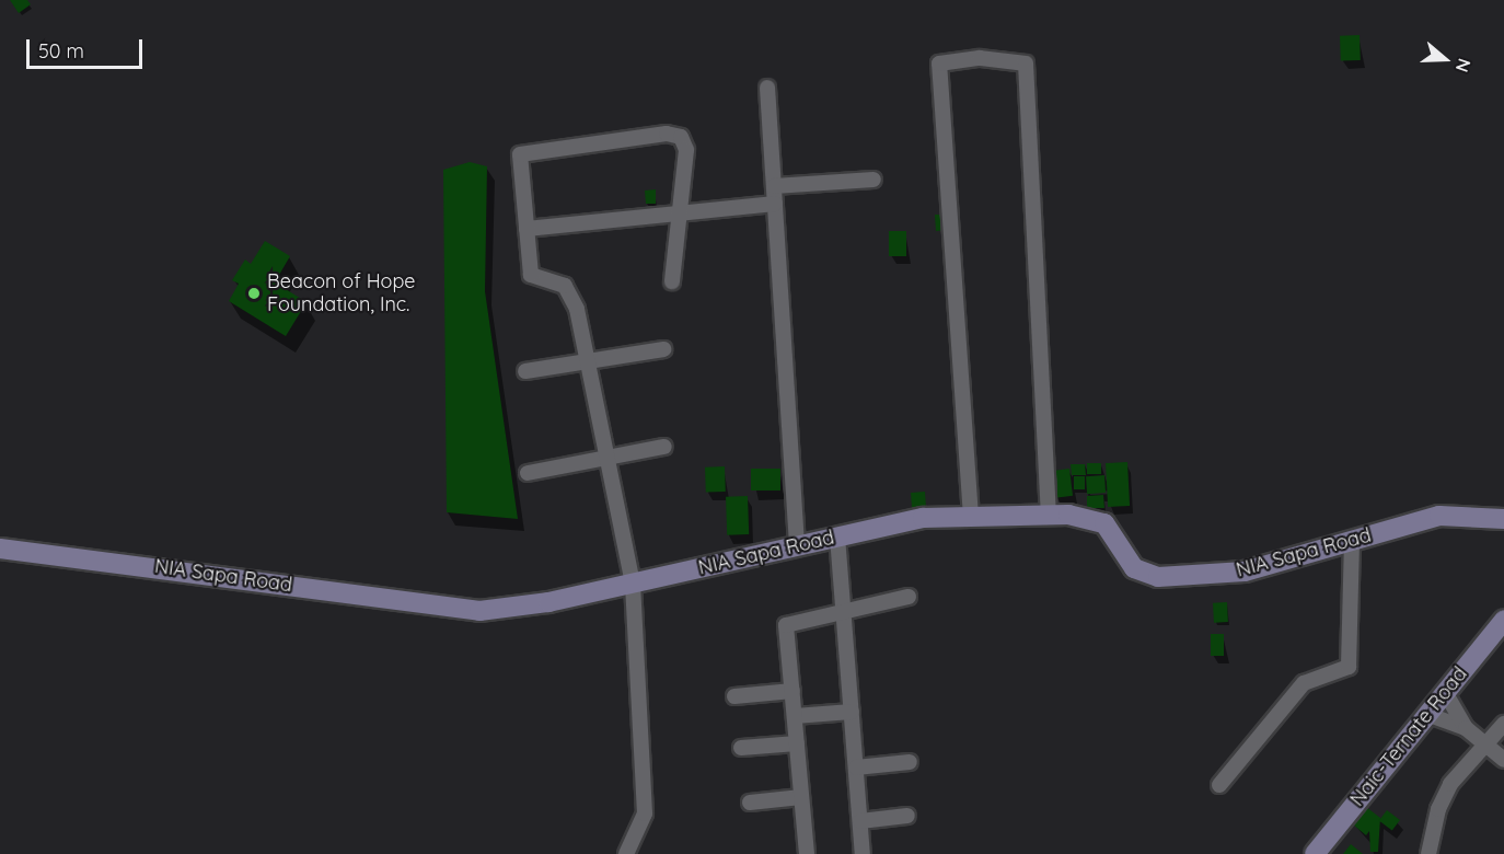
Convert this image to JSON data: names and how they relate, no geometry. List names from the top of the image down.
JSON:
{
  "streets": {
    "street": ["NIA Sapa Road", "Naic-Ternate Road"]
  },
  "places": ["Beacon of Hope Foundation, Inc."],
  "scale_bar": "50 m",
  "north": "right"
}
